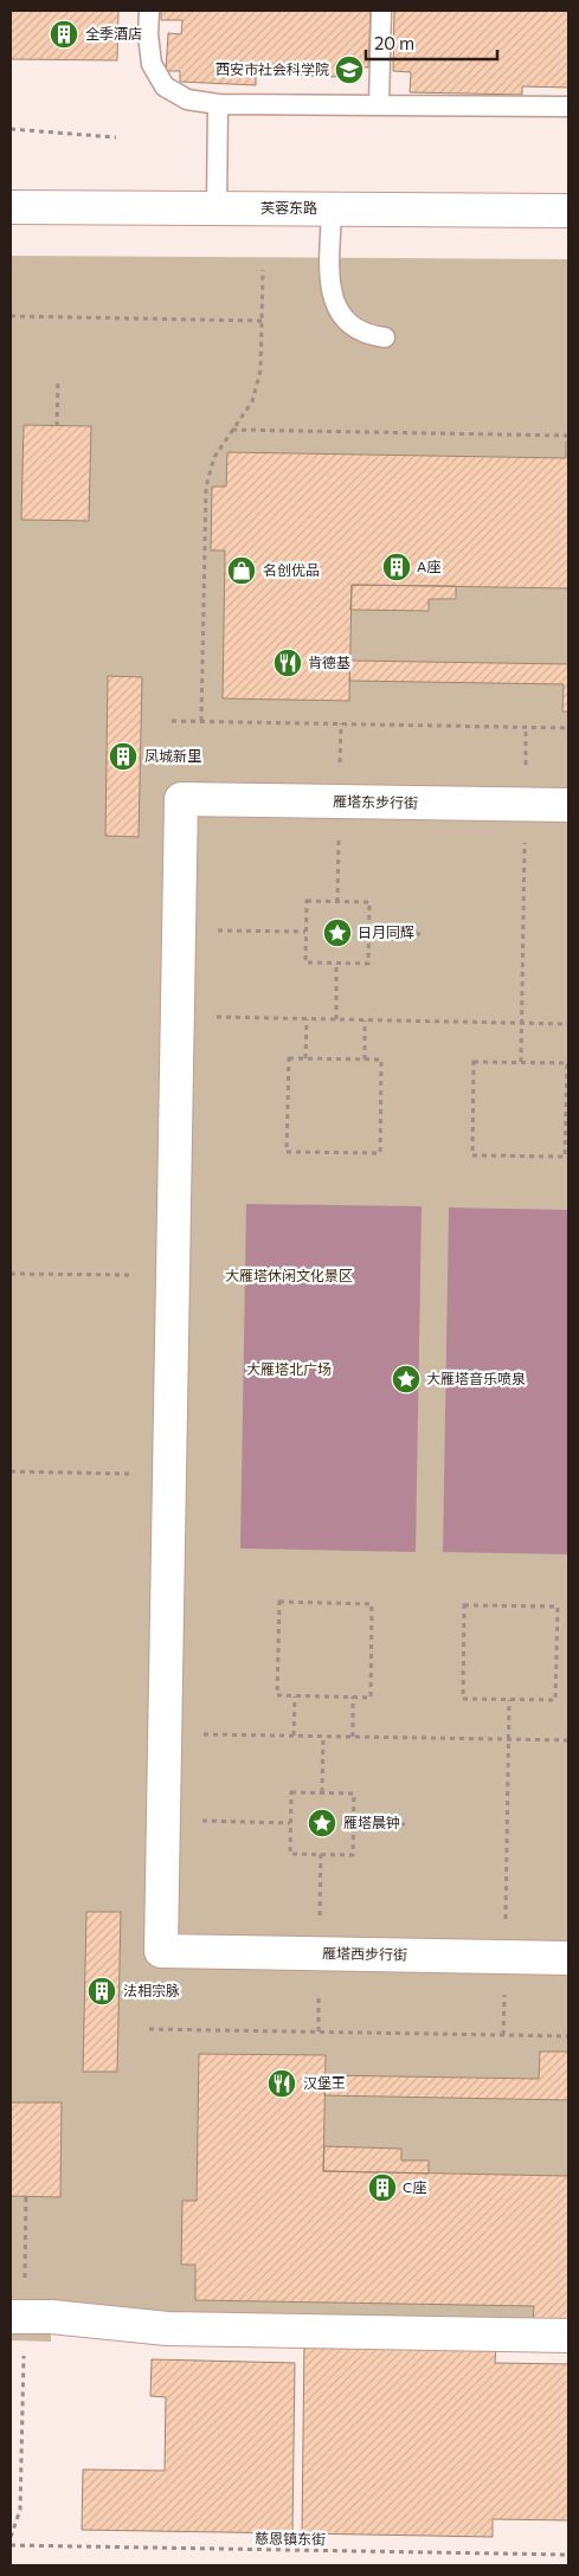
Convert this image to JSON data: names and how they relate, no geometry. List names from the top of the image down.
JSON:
{
  "streets": {
    "street": ["芙蓉东路", "雁塔东步行街", "雁塔西步行街"],
    "path": ["慈恩镇东街"]
  },
  "parks": ["大雁塔休闲文化景区", "大雁塔北广场"],
  "places": {
    "building": [
      "全季酒店",
      "A座",
      "凤城新里",
      "法相宗脉",
      "C座"
    ],
    "school or university": ["西安市社会科学院"],
    "shop": ["名创优品"],
    "restaurant": ["肯德基", "汉堡王"],
    "place": ["日月同辉", "大雁塔音乐喷泉", "雁塔晨钟"]
  },
  "scale_bar": "20 m"
}
